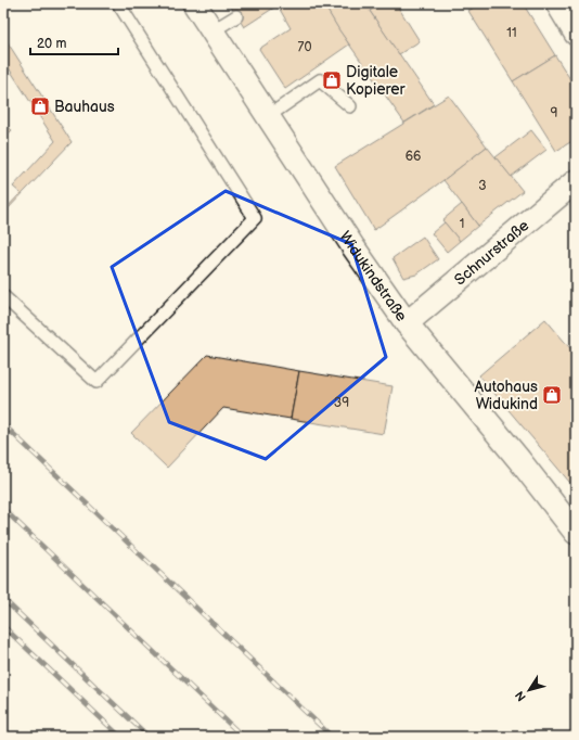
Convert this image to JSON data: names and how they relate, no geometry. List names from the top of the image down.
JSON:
{
  "streets": {
    "street": ["Schnurstraße", "Widukindstraße"]
  },
  "crossings": [
    ["Schnurstraße", "Widukindstraße"]
  ],
  "places": {
    "shop": ["Digitale Kopierer", "Bauhaus", "Autohaus Widukind"]
  },
  "house_numbers": [
    "11",
    "70",
    "9",
    "66",
    "3",
    "1",
    "39"
  ],
  "scale_bar": "20 m",
  "north": "bottom left"
}
